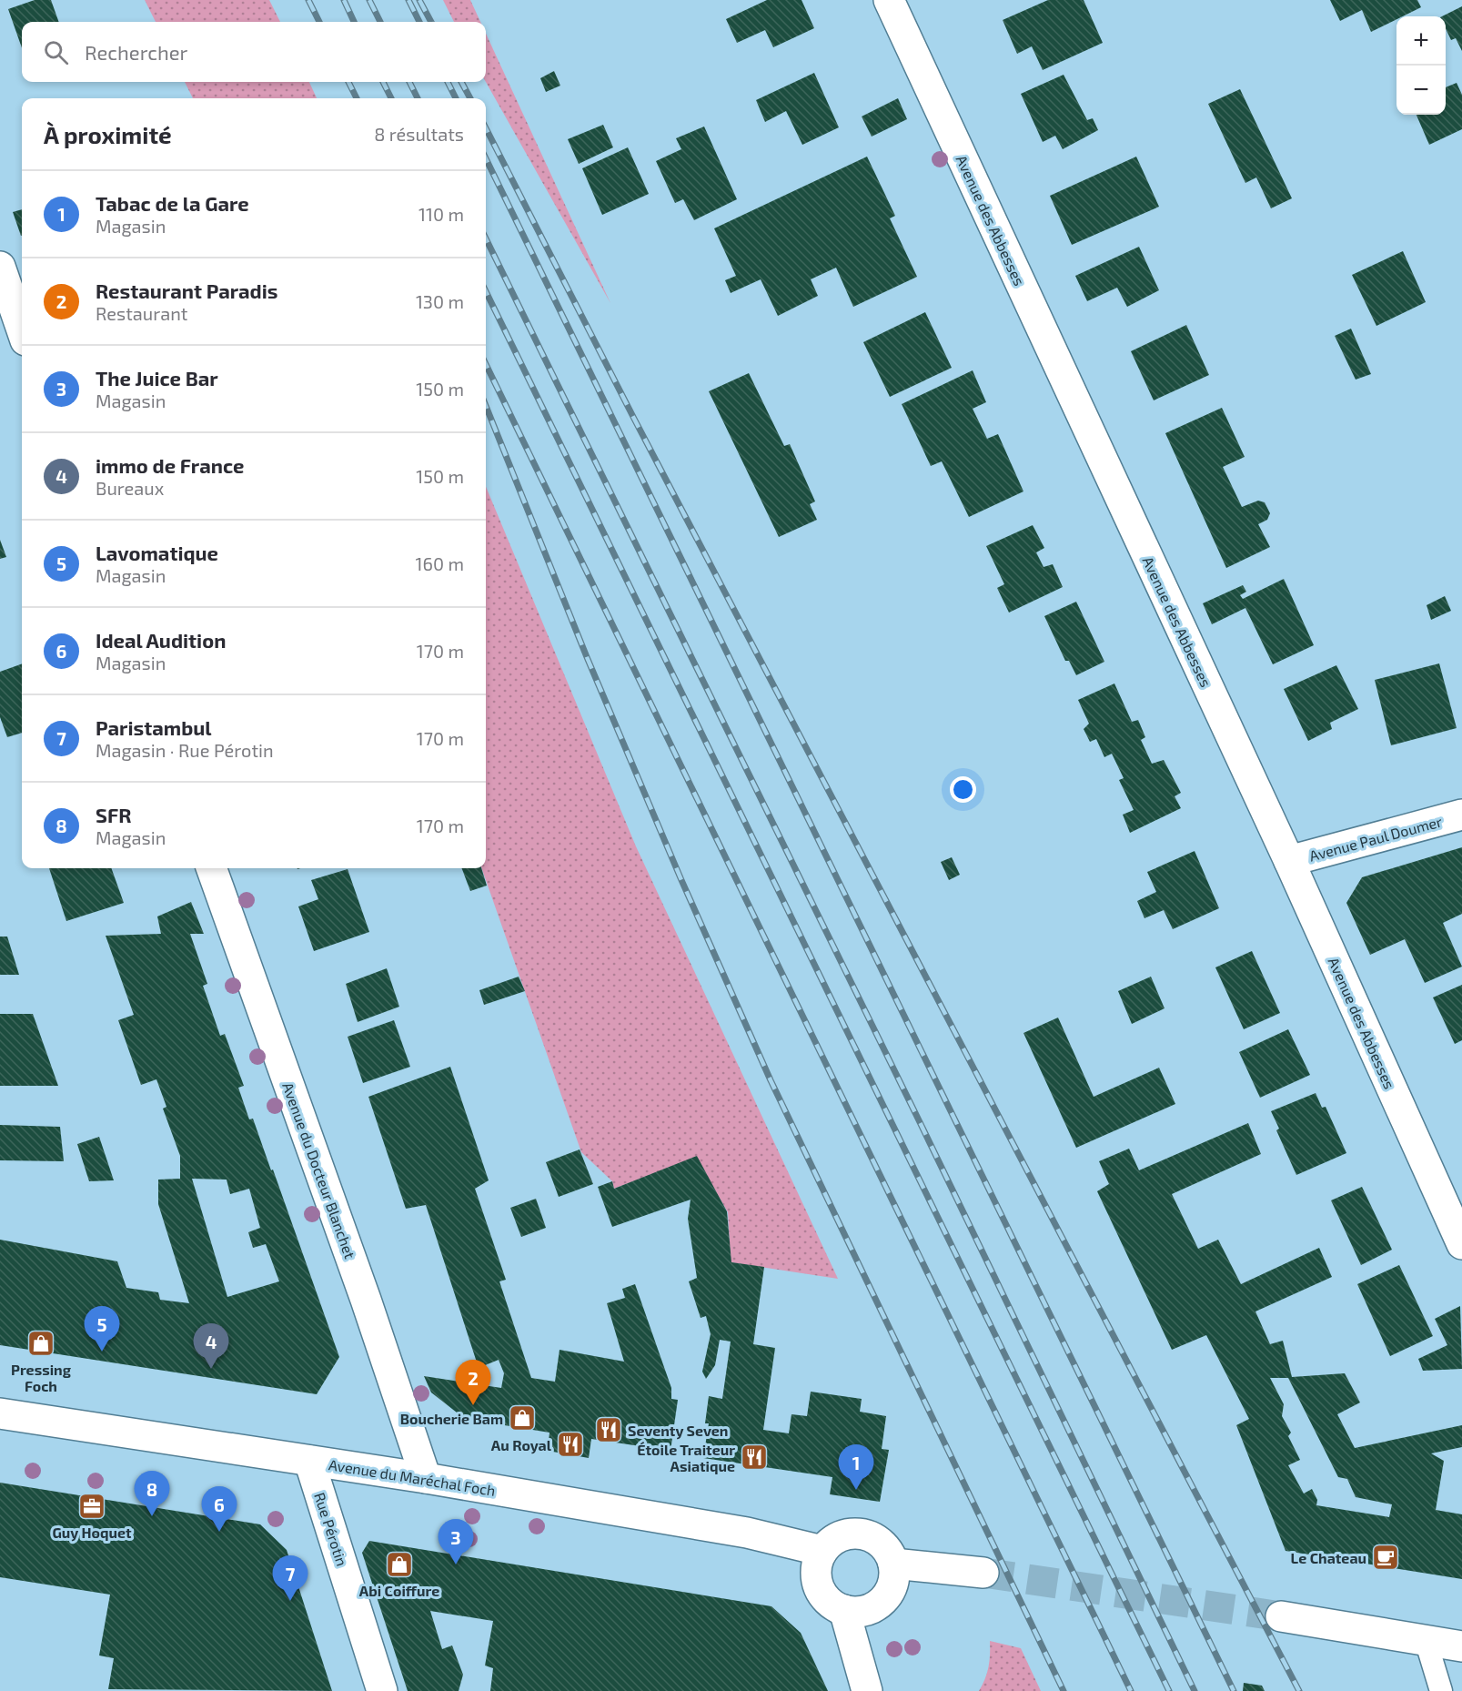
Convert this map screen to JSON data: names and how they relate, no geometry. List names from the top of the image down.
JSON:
{
  "streets": {
    "street": [
      "Avenue des Abbesses",
      "Avenue Paul Doumer",
      "Avenue du Docteur Blanchet",
      "Avenue du Maréchal Foch",
      "Rue Pérotin"
    ]
  },
  "crossings": [
    ["Avenue des Abbesses", "Avenue Paul Doumer"],
    ["Avenue du Docteur Blanchet", "Avenue du Maréchal Foch"],
    ["Avenue du Maréchal Foch", "Rue Pérotin"]
  ],
  "places": {
    "shop": ["Pressing Foch", "Boucherie Bam", "Abi Coiffure"],
    "restaurant": ["Seventy Seven", "Au Royal", "Étoile Traiteur Asiatique"],
    "office": ["Guy Hoquet"],
    "cafe": ["Le Chateau"]
  },
  "page": {
    "map_buttons": ["+", "−"],
    "search": "Rechercher",
    "heading": ["À proximité", "8 résultats"],
    "list": [
      {
        "mark": "1",
        "name": "Tabac de la Gare",
        "note": "Magasin",
        "value": "110 m"
      },
      {
        "mark": "2",
        "name": "Restaurant Paradis",
        "note": "Restaurant",
        "value": "130 m"
      },
      {
        "mark": "3",
        "name": "The Juice Bar",
        "note": "Magasin",
        "value": "150 m"
      },
      {
        "mark": "4",
        "name": "immo de France",
        "note": "Bureaux",
        "value": "150 m"
      },
      {
        "mark": "5",
        "name": "Lavomatique",
        "note": "Magasin",
        "value": "160 m"
      },
      {
        "mark": "6",
        "name": "Ideal Audition",
        "note": "Magasin",
        "value": "170 m"
      },
      {
        "mark": "7",
        "name": "Paristambul",
        "note": "Magasin · Rue Pérotin",
        "value": "170 m"
      },
      {
        "mark": "8",
        "name": "SFR",
        "note": "Magasin",
        "value": "170 m"
      }
    ],
    "pins": [
      "5",
      "4",
      "2",
      "1",
      "8",
      "6",
      "3",
      "7"
    ]
  }
}
